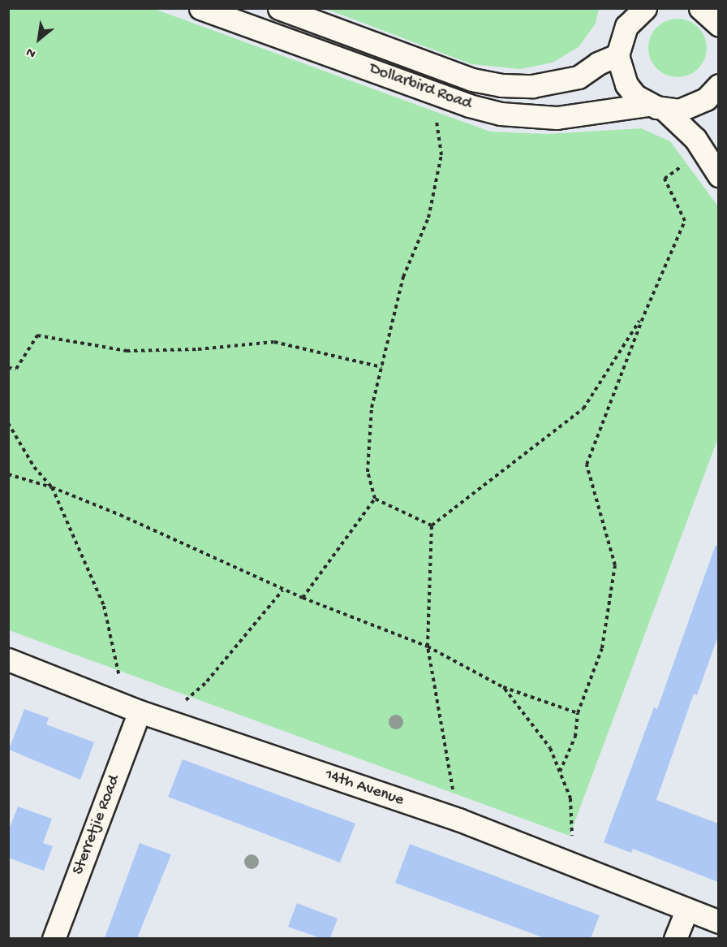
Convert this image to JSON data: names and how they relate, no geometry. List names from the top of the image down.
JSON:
{
  "streets": {
    "street": ["Dollarbird Road", "14th Avenue", "Sterretjie Road"]
  },
  "crossings": [
    ["14th Avenue", "Sterretjie Road"]
  ],
  "north": "bottom left"
}
